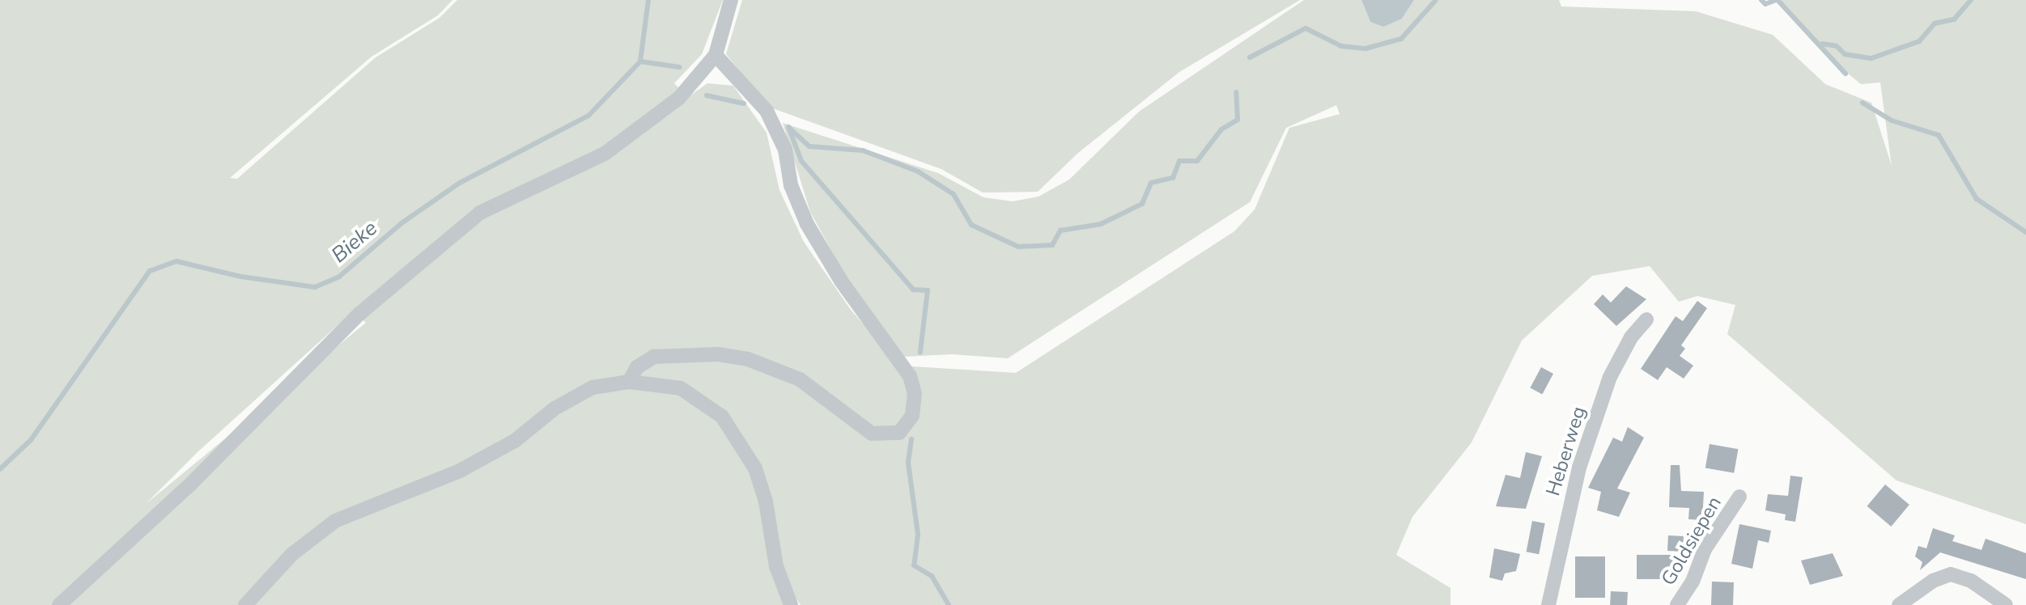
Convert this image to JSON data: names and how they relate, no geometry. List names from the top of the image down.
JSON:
{
  "streets": {
    "street": ["Heberweg", "Goldsiepen"]
  },
  "water": ["Bieke"]
}
